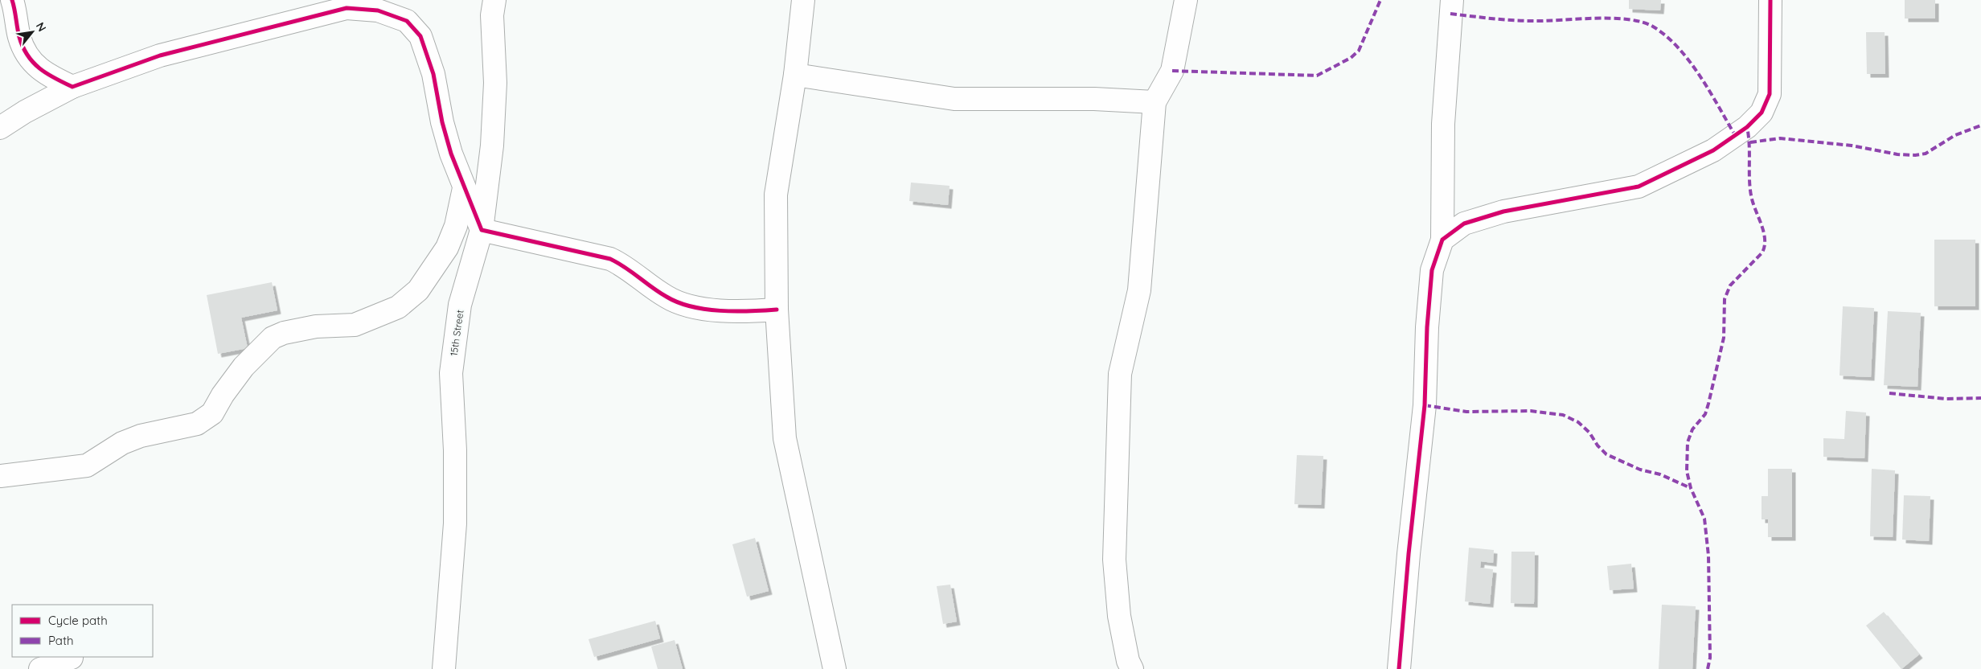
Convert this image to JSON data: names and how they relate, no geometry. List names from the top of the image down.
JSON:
{
  "streets": {
    "street": ["15th Street"]
  },
  "legend": ["Cycle path", "Path"],
  "north": "top right"
}
